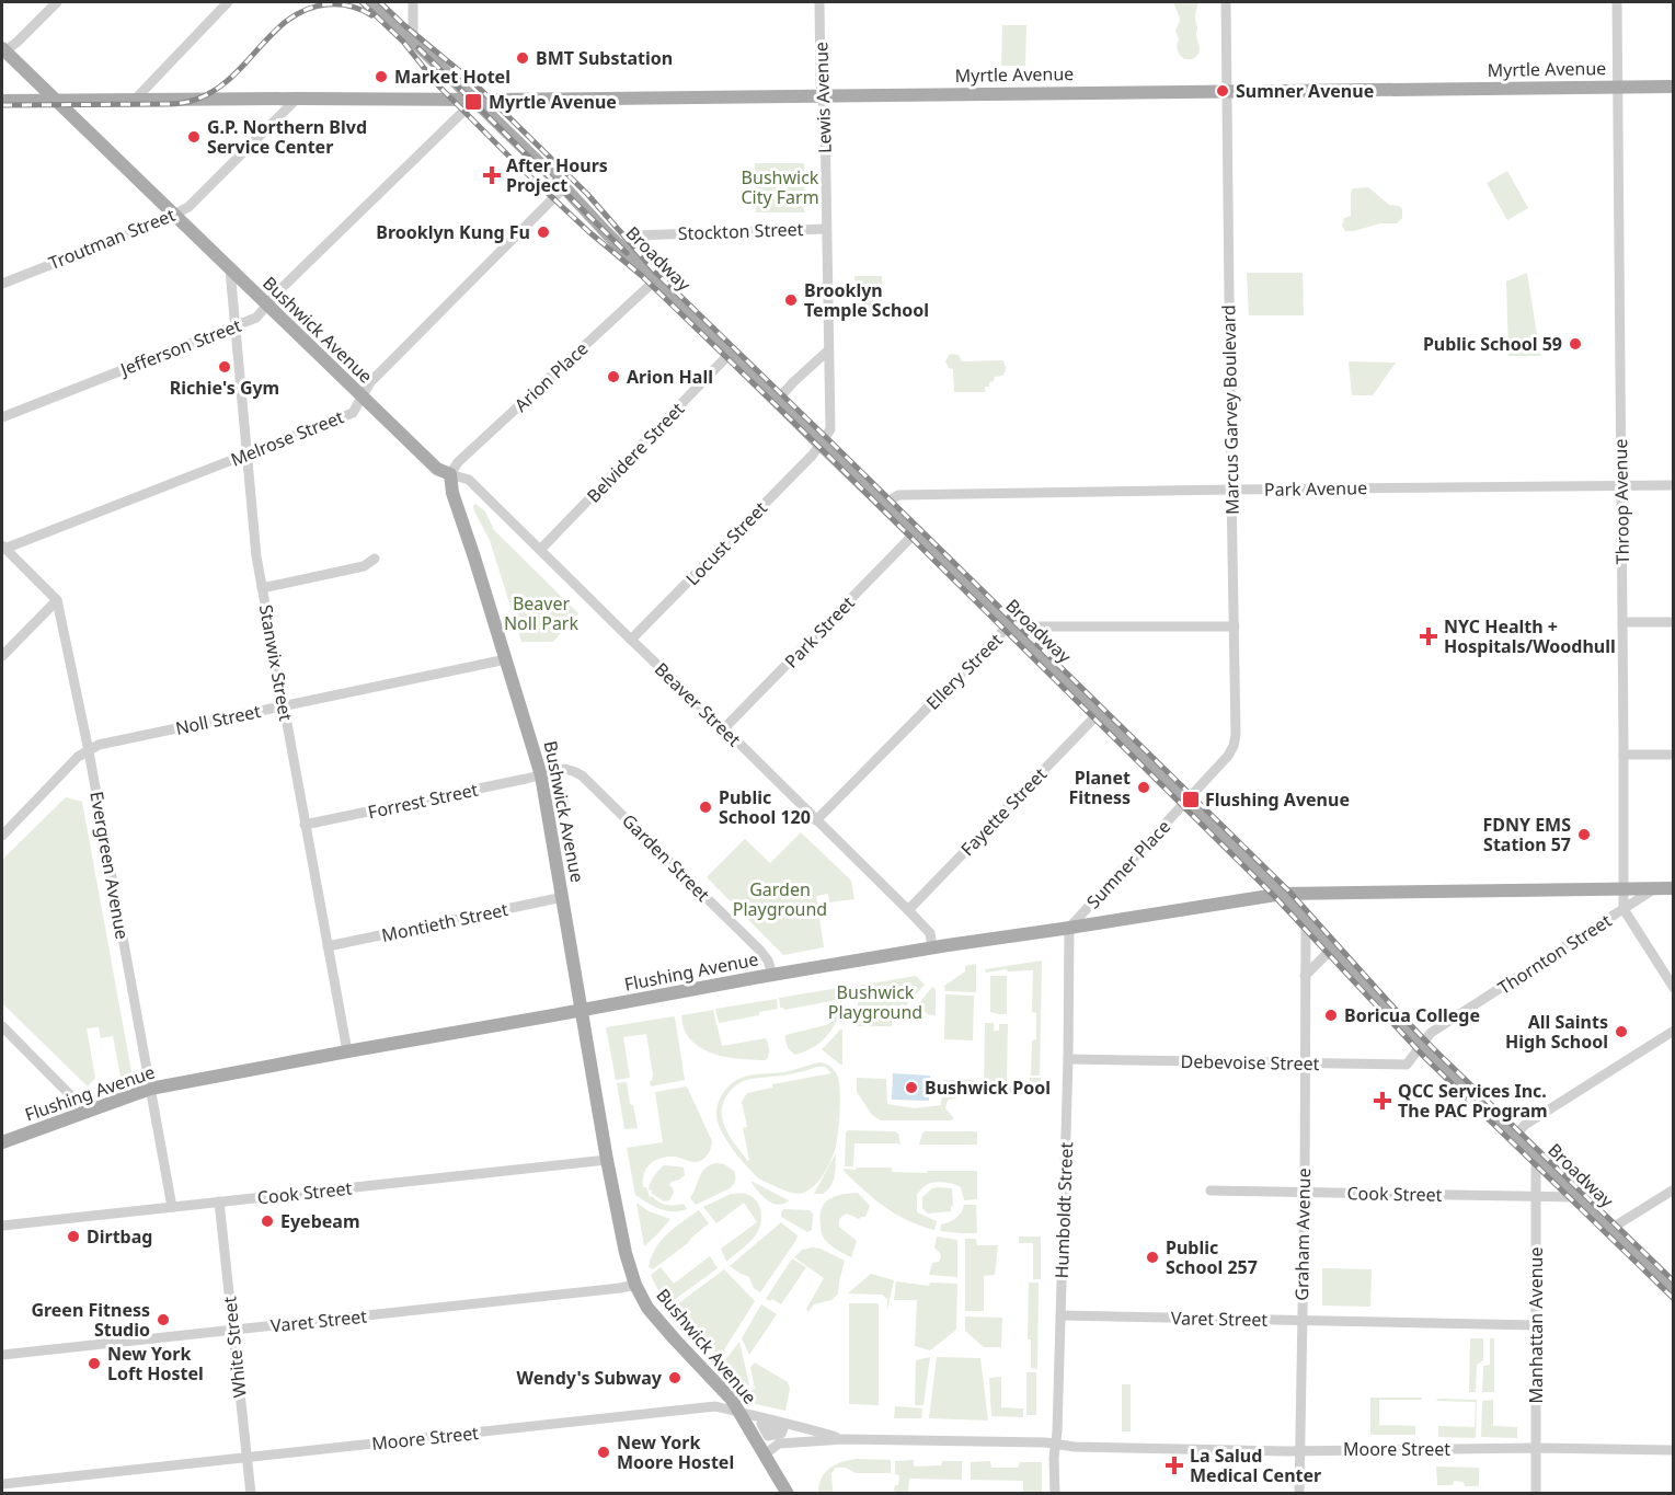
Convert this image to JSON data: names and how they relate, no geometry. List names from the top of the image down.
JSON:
{
  "streets": {
    "main road": [
      "Myrtle Avenue",
      "Broadway",
      "Bushwick Avenue",
      "Flushing Avenue"
    ],
    "street": [
      "Lewis Avenue",
      "Stockton Street",
      "Troutman Street",
      "Jefferson Street",
      "Arion Place",
      "Marcus Garvey Boulevard",
      "Melrose Street",
      "Belvidere Street",
      "Park Avenue",
      "Throop Avenue",
      "Locust Street",
      "Park Street",
      "Stanwix Street",
      "Ellery Street",
      "Beaver Street",
      "Noll Street",
      "Forrest Street",
      "Fayette Street",
      "Garden Street",
      "Sumner Place",
      "Evergreen Avenue",
      "Montieth Street",
      "Thornton Street",
      "Debevoise Street",
      "Cook Street",
      "Humboldt Street",
      "Graham Avenue",
      "Varet Street",
      "Manhattan Avenue",
      "White Street",
      "Moore Street"
    ]
  },
  "crossings": [
    ["Myrtle Avenue", "Lewis Avenue"],
    ["Myrtle Avenue", "Troutman Street"],
    ["Myrtle Avenue", "Broadway"],
    ["Myrtle Avenue", "Bushwick Avenue"],
    ["Myrtle Avenue", "Jefferson Street"],
    ["Myrtle Avenue", "Marcus Garvey Boulevard"],
    ["Myrtle Avenue", "Throop Avenue"],
    ["Lewis Avenue", "Stockton Street"],
    ["Lewis Avenue", "Broadway"],
    ["Lewis Avenue", "Locust Street"],
    ["Stockton Street", "Broadway"],
    ["Troutman Street", "Bushwick Avenue"],
    ["Broadway", "Jefferson Street"],
    ["Broadway", "Arion Place"],
    ["Broadway", "Marcus Garvey Boulevard"],
    ["Broadway", "Melrose Street"],
    ["Broadway", "Belvidere Street"],
    ["Broadway", "Park Avenue"],
    ["Broadway", "Locust Street"],
    ["Broadway", "Park Street"],
    ["Broadway", "Ellery Street"],
    ["Broadway", "Fayette Street"],
    ["Broadway", "Sumner Place"],
    ["Broadway", "Thornton Street"],
    ["Broadway", "Flushing Avenue"],
    ["Broadway", "Debevoise Street"],
    ["Broadway", "Cook Street"],
    ["Broadway", "Graham Avenue"],
    ["Broadway", "Manhattan Avenue"],
    ["Bushwick Avenue", "Jefferson Street"],
    ["Bushwick Avenue", "Arion Place"],
    ["Bushwick Avenue", "Melrose Street"],
    ["Bushwick Avenue", "Stanwix Street"],
    ["Bushwick Avenue", "Beaver Street"],
    ["Bushwick Avenue", "Noll Street"],
    ["Bushwick Avenue", "Forrest Street"],
    ["Bushwick Avenue", "Garden Street"],
    ["Bushwick Avenue", "Montieth Street"],
    ["Bushwick Avenue", "Flushing Avenue"],
    ["Bushwick Avenue", "Cook Street"],
    ["Bushwick Avenue", "Varet Street"],
    ["Bushwick Avenue", "Moore Street"],
    ["Jefferson Street", "Stanwix Street"],
    ["Arion Place", "Beaver Street"],
    ["Marcus Garvey Boulevard", "Park Avenue"],
    ["Marcus Garvey Boulevard", "Ellery Street"],
    ["Marcus Garvey Boulevard", "Sumner Place"],
    ["Melrose Street", "Stanwix Street"],
    ["Belvidere Street", "Beaver Street"],
    ["Park Avenue", "Throop Avenue"],
    ["Throop Avenue", "Thornton Street"],
    ["Throop Avenue", "Flushing Avenue"],
    ["Locust Street", "Beaver Street"],
    ["Park Street", "Beaver Street"],
    ["Stanwix Street", "Noll Street"],
    ["Stanwix Street", "Forrest Street"],
    ["Stanwix Street", "Montieth Street"],
    ["Stanwix Street", "Flushing Avenue"],
    ["Ellery Street", "Beaver Street"],
    ["Beaver Street", "Fayette Street"],
    ["Beaver Street", "Flushing Avenue"],
    ["Noll Street", "Evergreen Avenue"],
    ["Forrest Street", "Garden Street"],
    ["Garden Street", "Flushing Avenue"],
    ["Sumner Place", "Flushing Avenue"],
    ["Sumner Place", "Humboldt Street"],
    ["Evergreen Avenue", "Flushing Avenue"],
    ["Evergreen Avenue", "Cook Street"],
    ["Thornton Street", "Flushing Avenue"],
    ["Thornton Street", "Debevoise Street"],
    ["Flushing Avenue", "Humboldt Street"],
    ["Debevoise Street", "Humboldt Street"],
    ["Debevoise Street", "Graham Avenue"],
    ["Cook Street", "Graham Avenue"],
    ["Cook Street", "Manhattan Avenue"],
    ["Cook Street", "White Street"],
    ["Humboldt Street", "Varet Street"],
    ["Humboldt Street", "Moore Street"],
    ["Graham Avenue", "Varet Street"],
    ["Graham Avenue", "Moore Street"],
    ["Varet Street", "Manhattan Avenue"],
    ["Varet Street", "White Street"],
    ["Manhattan Avenue", "Moore Street"],
    ["White Street", "Moore Street"]
  ],
  "parks": [
    "Bushwick City Farm",
    "Beaver Noll Park",
    "Garden Playground",
    "Bushwick Playground"
  ],
  "places": {
    "other": [
      "BMT Substation",
      "Market Hotel",
      "Sumner Avenue",
      "G.P. Northern Blvd Service Center",
      "Brooklyn Kung Fu",
      "Brooklyn Temple School",
      "Public School 59",
      "Richie's Gym",
      "Arion Hall",
      "Planet Fitness",
      "Public School 120",
      "FDNY EMS Station 57",
      "Boricua College",
      "All Saints High School",
      "Bushwick Pool",
      "Eyebeam",
      "Dirtbag",
      "Public School 257",
      "Green Fitness Studio",
      "New York Loft Hostel",
      "Wendy's Subway",
      "New York Moore Hostel"
    ],
    "transit": ["Myrtle Avenue", "Flushing Avenue"],
    "health": [
      "After Hours Project",
      "NYC Health + Hospitals/Woodhull",
      "QCC Services Inc. The PAC Program",
      "La Salud Medical Center"
    ]
  }
}
